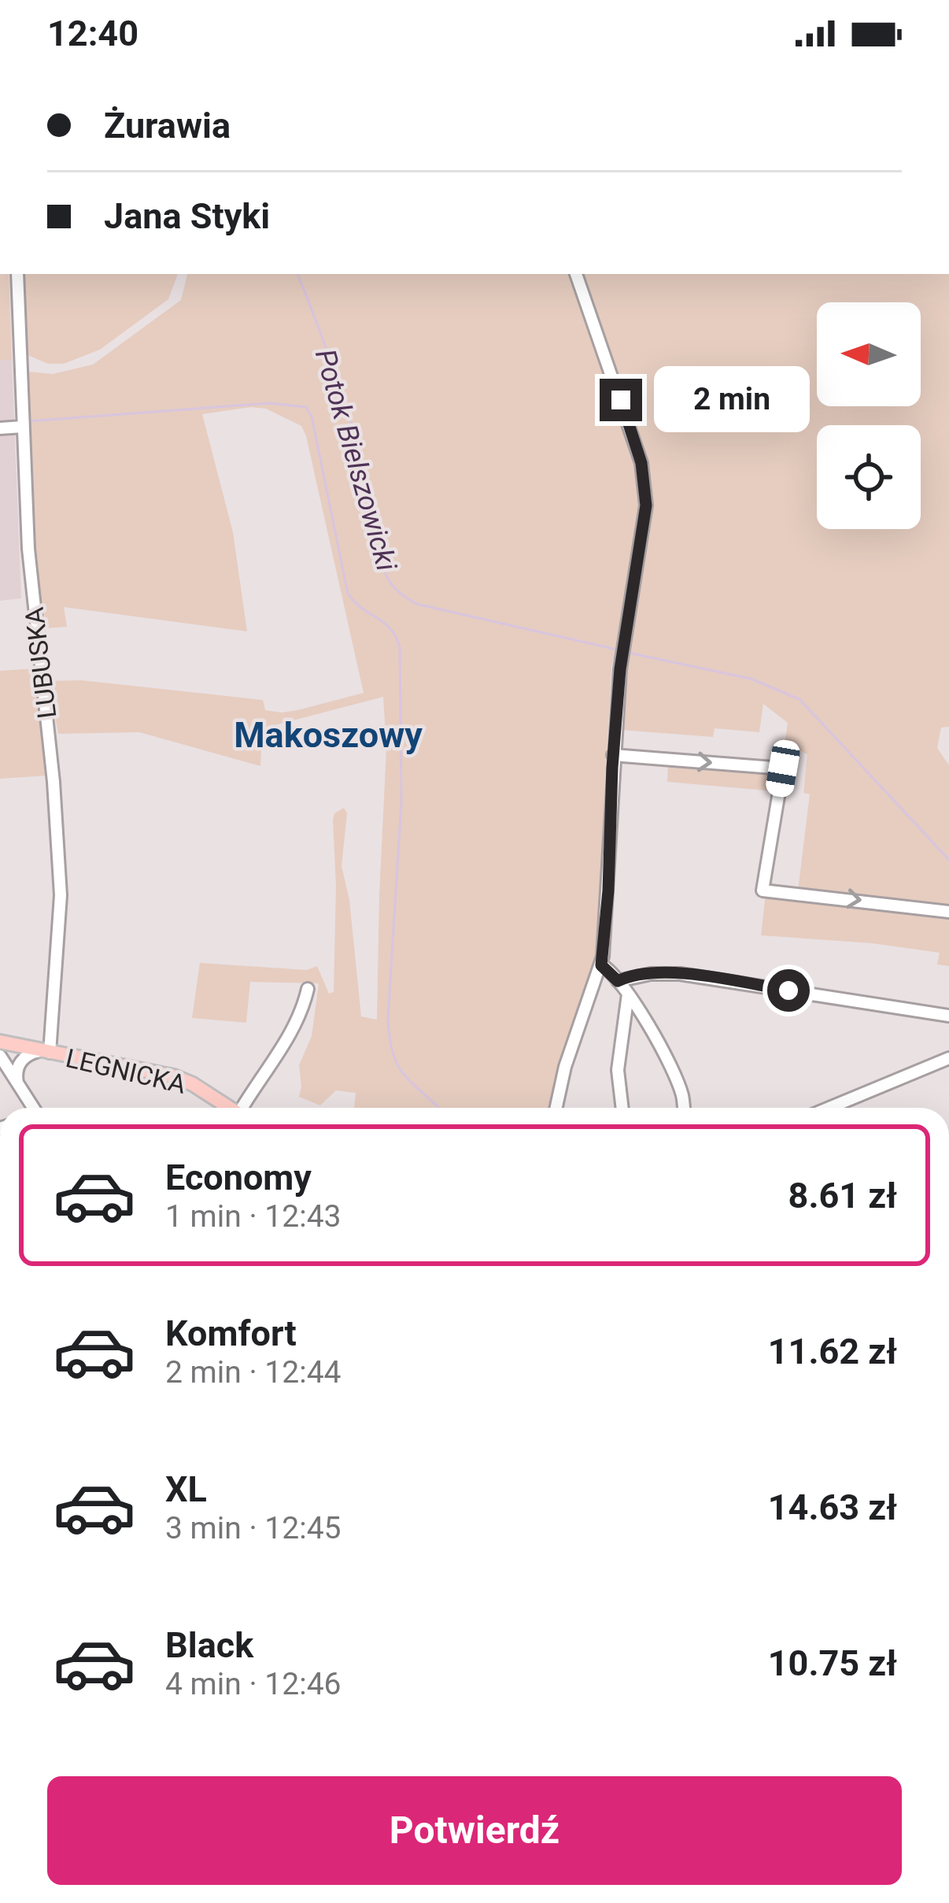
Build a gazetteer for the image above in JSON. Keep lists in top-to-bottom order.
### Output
{
  "streets": {
    "main road": ["LEGNICKA"],
    "street": ["LUBUSKA"]
  },
  "crossings": [
    ["LUBUSKA", "LEGNICKA"]
  ],
  "districts": ["Makoszowy"],
  "water": ["Potok Bielszowicki"],
  "north": "left",
  "page": {
    "status": "12:40",
    "banner": ["Żurawia", "Jana Styki"],
    "bubble": "2 min",
    "list": [
      {
        "name": "Economy",
        "note": "1 min · 12:43",
        "value": "8.61 zł"
      },
      {
        "name": "Komfort",
        "note": "2 min · 12:44",
        "value": "11.62 zł"
      },
      {
        "name": "XL",
        "note": "3 min · 12:45",
        "value": "14.63 zł"
      },
      {
        "name": "Black",
        "note": "4 min · 12:46",
        "value": "10.75 zł"
      }
    ],
    "buttons": "Potwierdź"
  }
}
